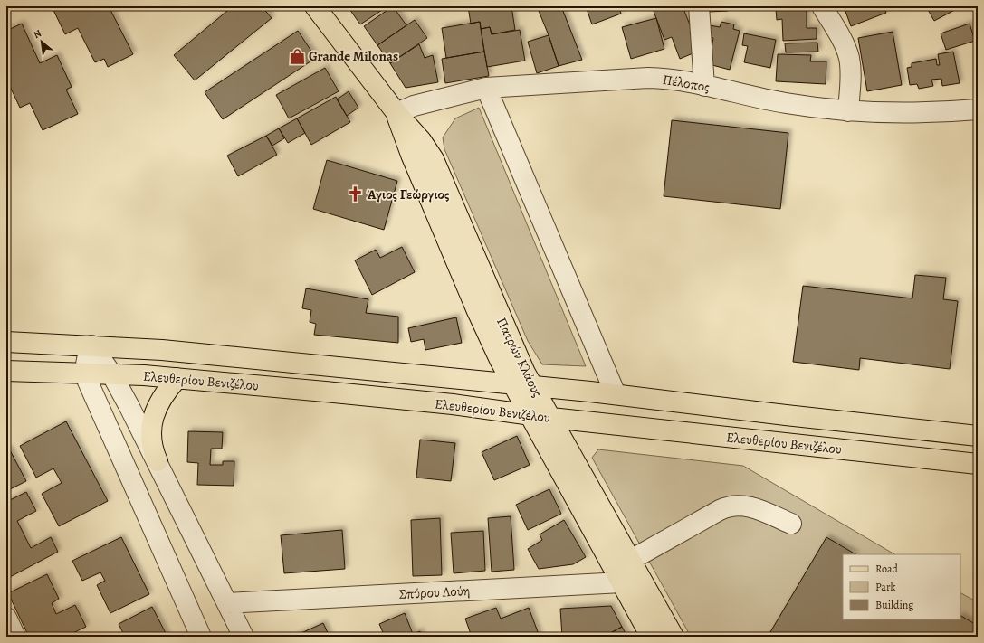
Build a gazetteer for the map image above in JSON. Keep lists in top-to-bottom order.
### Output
{
  "streets": {
    "main road": ["Πατρών Κλάους", "Ελευθερίου Βενιζέλου"],
    "street": ["Πέλοπος", "Σπύρου Λούη"]
  },
  "crossings": [
    ["Πέλοπος", "Πατρών Κλάους"],
    ["Πατρών Κλάους", "Ελευθερίου Βενιζέλου"],
    ["Πατρών Κλάους", "Σπύρου Λούη"]
  ],
  "places": {
    "shop": ["Grande Milonas"],
    "church": ["Άγιος Γεώργιος"]
  },
  "legend": ["Road", "Park", "Building"],
  "north": "top left"
}
